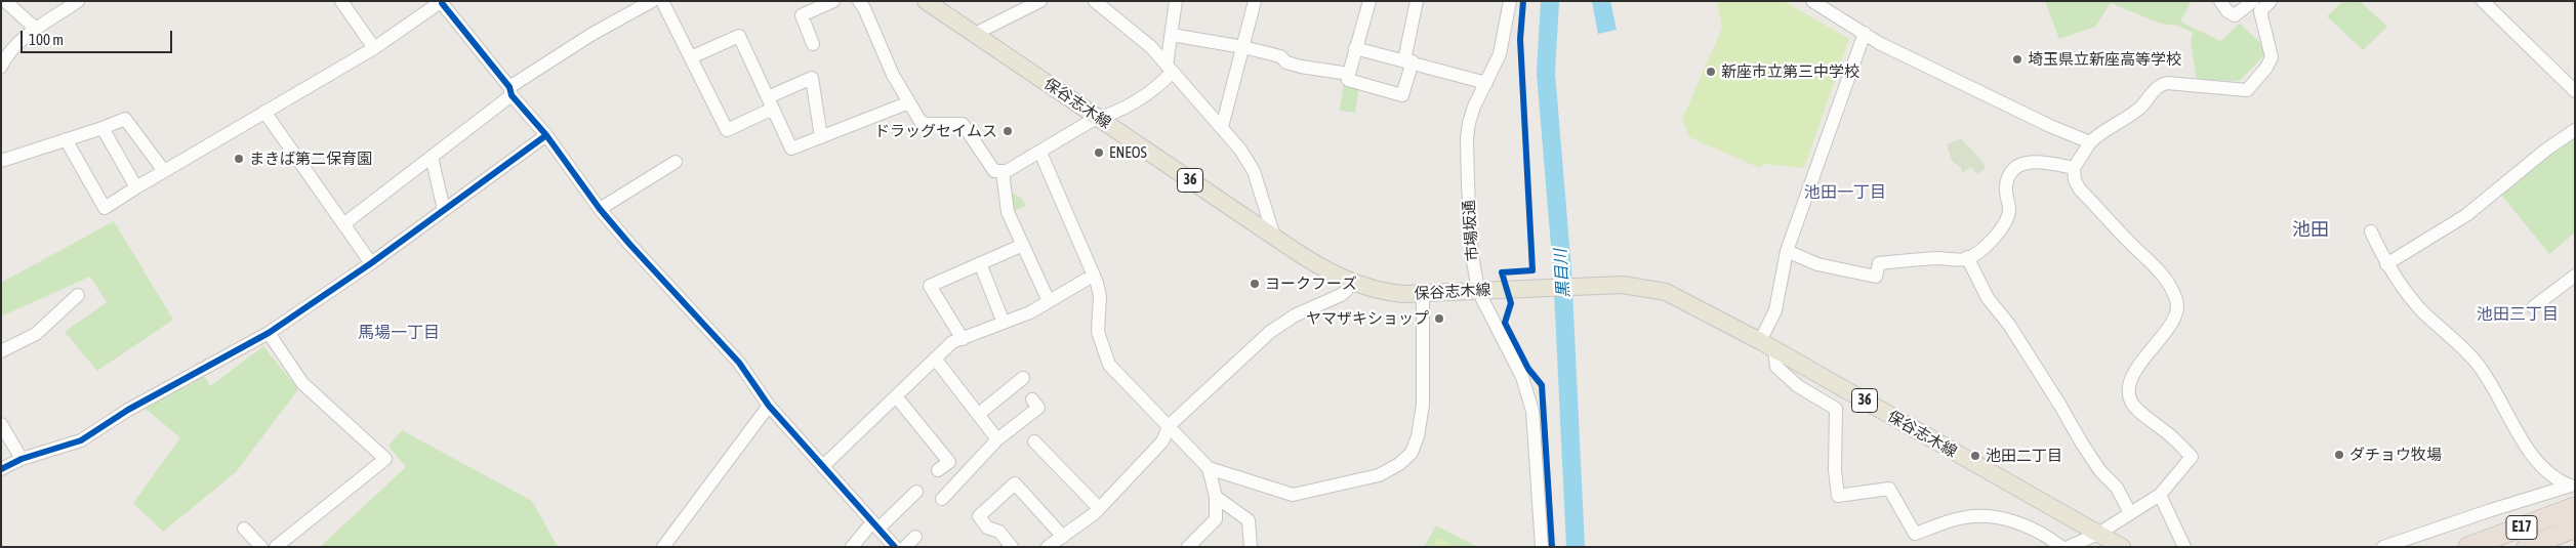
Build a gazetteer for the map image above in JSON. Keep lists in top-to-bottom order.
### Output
{
  "streets": {
    "highway": ["E17"],
    "main road": ["保谷志木線", "36"],
    "street": ["市場坂通"]
  },
  "crossings": [
    ["保谷志木線", "市場坂通"]
  ],
  "districts": [
    "池田一丁目",
    "池田",
    "池田三丁目",
    "馬場一丁目"
  ],
  "water": ["黒目川"],
  "places": [
    "埼玉県立新座高等学校",
    "新座市立第三中学校",
    "ドラッグセイムス",
    "ENEOS",
    "まきば第二保育園",
    "ヨークフーズ",
    "ヤマザキショップ",
    "ダチョウ牧場",
    "池田二丁目"
  ],
  "scale_bar": "100 m"
}
